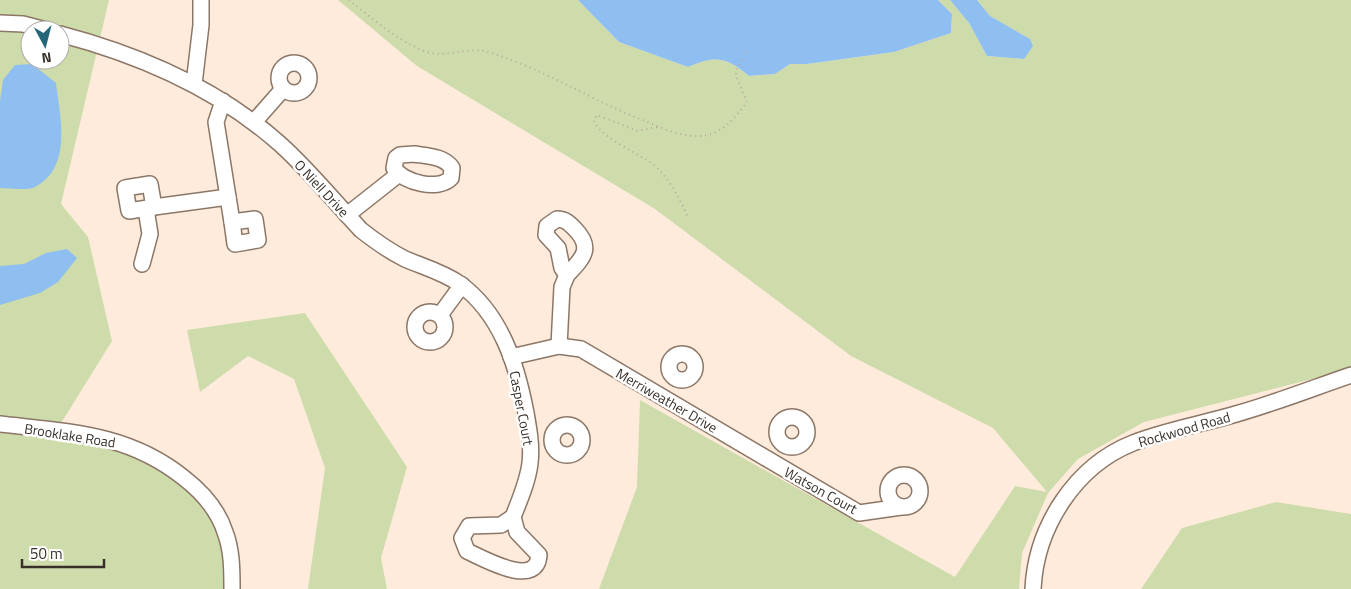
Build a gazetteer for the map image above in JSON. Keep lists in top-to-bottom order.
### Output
{
  "streets": {
    "street": [
      "O Niell Drive",
      "Merriweather Drive",
      "Casper Court",
      "Rockwood Road",
      "Brooklake Road",
      "Watson Court"
    ]
  },
  "crossings": [
    ["O Niell Drive", "Casper Court"],
    ["Merriweather Drive", "Watson Court"]
  ],
  "scale_bar": "50 m",
  "north": "bottom"
}
